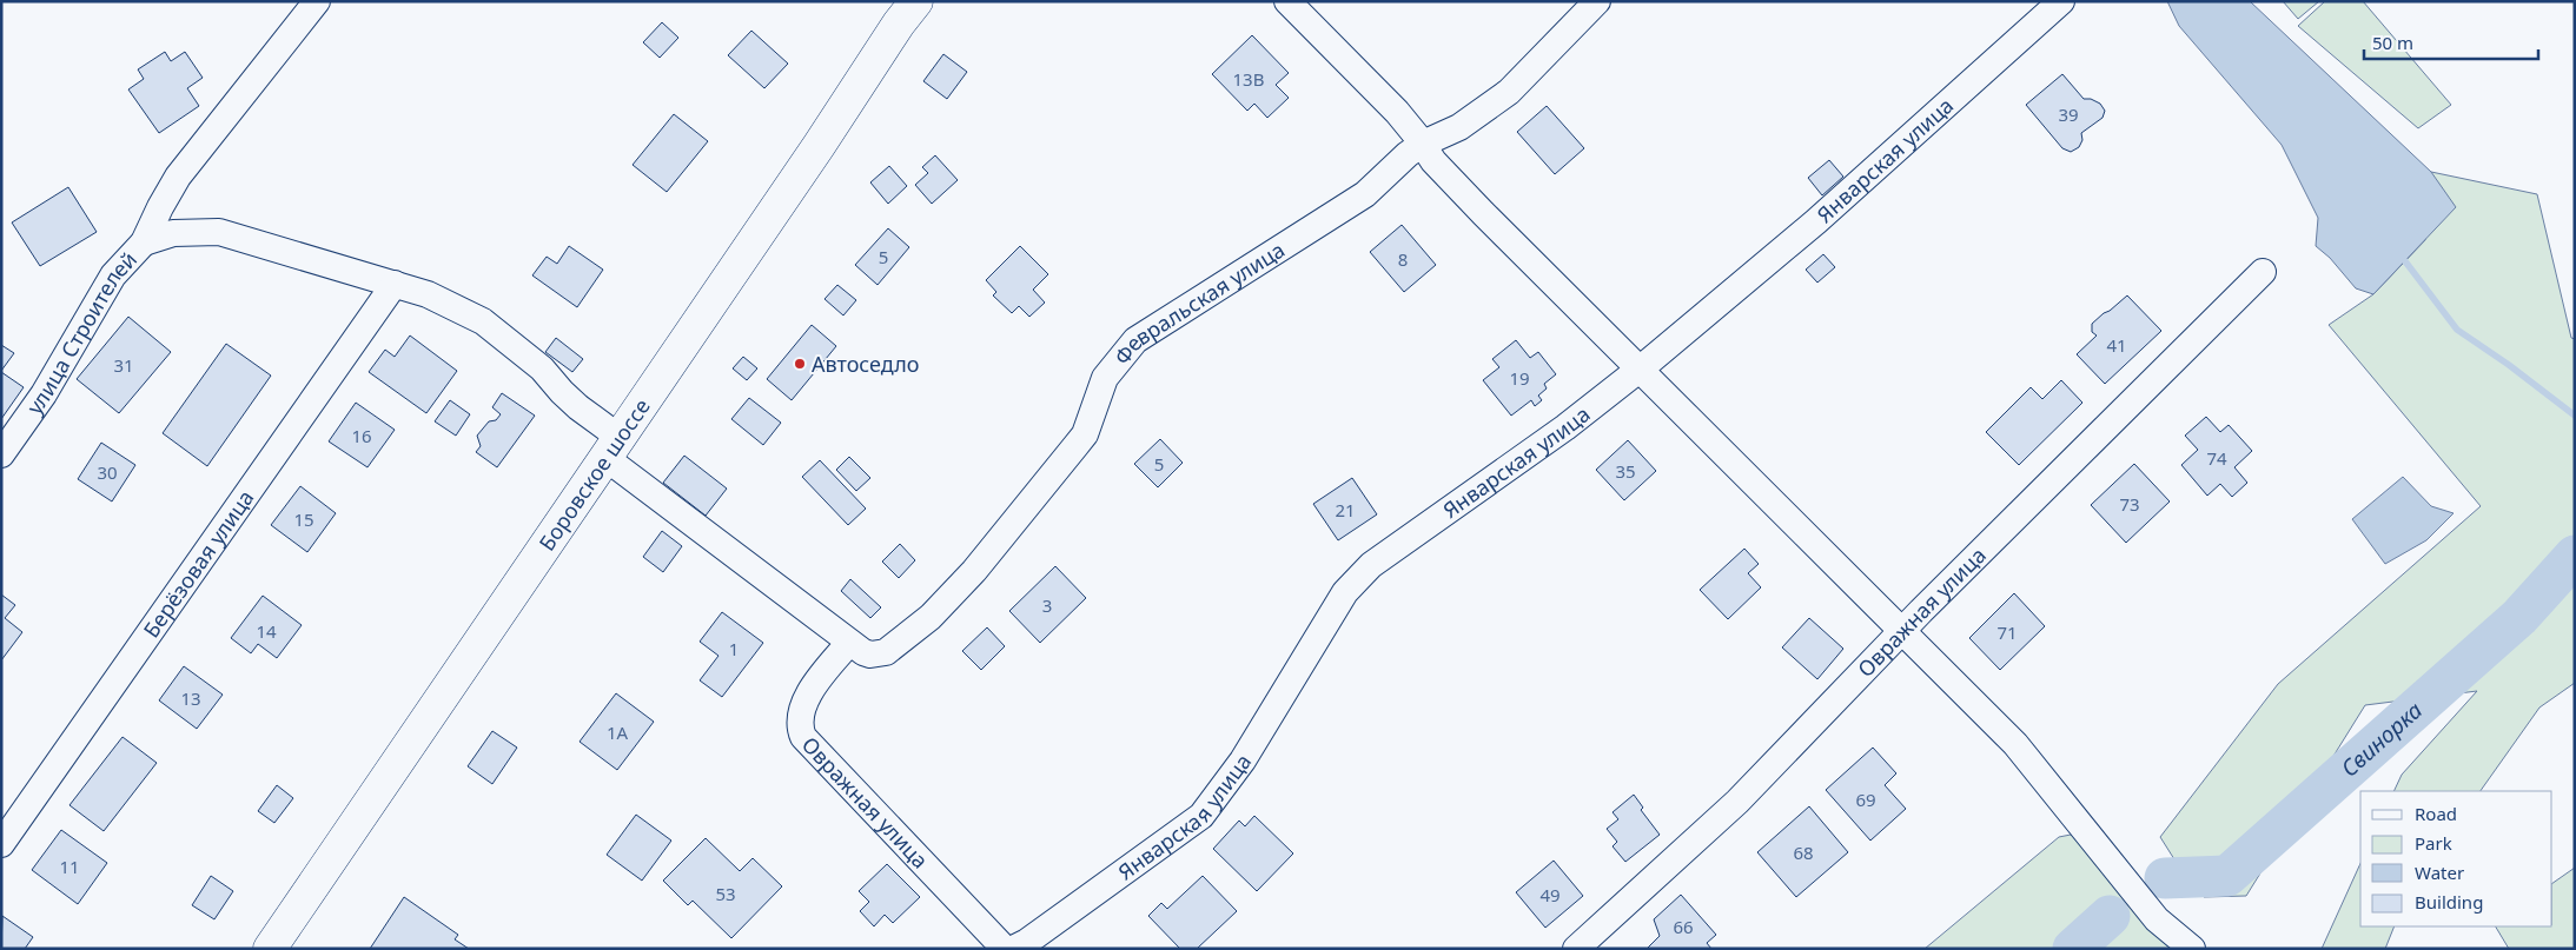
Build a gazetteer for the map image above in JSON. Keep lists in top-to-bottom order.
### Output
{
  "streets": {
    "main road": ["Боровское шоссе"],
    "street": [
      "Январская улица",
      "Февральская улица",
      "улица Строителей",
      "Берёзовая улица",
      "Овражная улица"
    ]
  },
  "crossings": [
    ["Февральская улица", "Овражная улица"]
  ],
  "water": ["Свинорка"],
  "places": ["Автоседло"],
  "house_numbers": [
    "13В",
    "39",
    "5",
    "8",
    "41",
    "31",
    "19",
    "16",
    "74",
    "5",
    "35",
    "30",
    "73",
    "21",
    "15",
    "3",
    "14",
    "71",
    "1",
    "13",
    "1А",
    "69",
    "68",
    "11",
    "53",
    "49",
    "66"
  ],
  "legend": [
    "Road",
    "Park",
    "Water",
    "Building"
  ],
  "scale_bar": "50 m"
}
